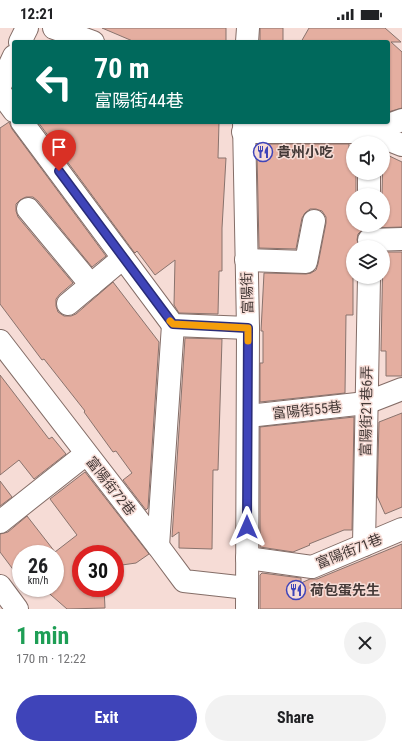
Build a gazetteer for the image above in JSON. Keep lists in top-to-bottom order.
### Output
{
  "streets": {
    "street": [
      "富陽街",
      "富陽街55巷",
      "富陽街21巷6弄",
      "富陽街72巷",
      "富陽街71巷"
    ]
  },
  "crossings": [
    ["富陽街", "富陽街55巷"],
    ["富陽街", "富陽街72巷"],
    ["富陽街", "富陽街71巷"],
    ["富陽街55巷", "富陽街21巷6弄"],
    ["富陽街21巷6弄", "富陽街71巷"]
  ],
  "places": {
    "restaurant": ["貴州小吃", "荷包蛋先生"]
  },
  "page": {
    "status": "12:21",
    "turn": ["70 m", "富陽街44巷"],
    "speed": "26 km/h",
    "limit": "30",
    "heading": ["1 min", "170 m · 12:22"],
    "buttons": ["Exit", "Share"]
  }
}
